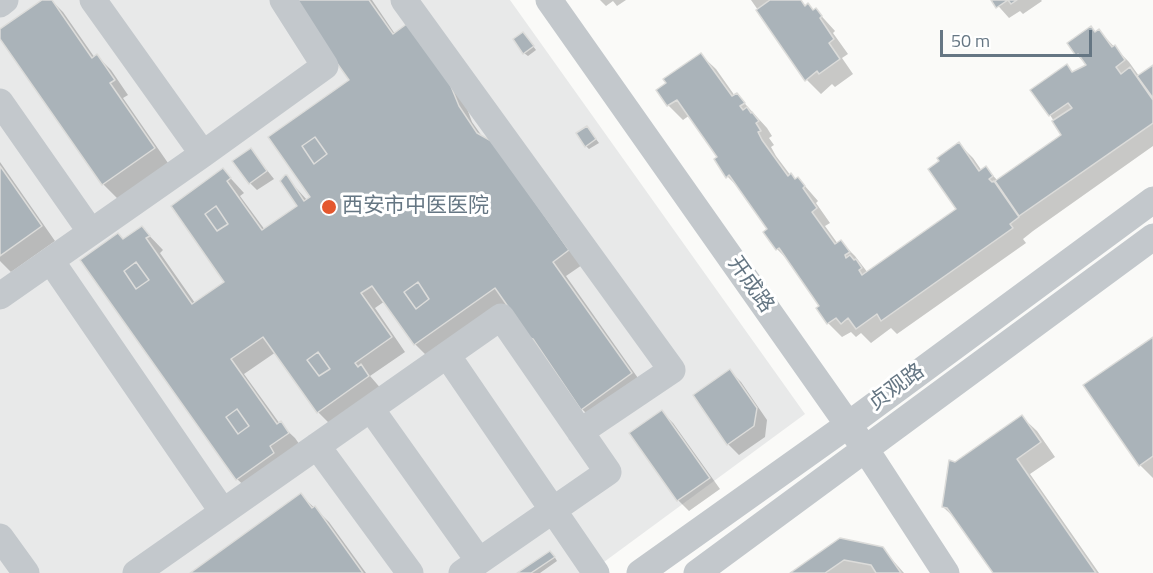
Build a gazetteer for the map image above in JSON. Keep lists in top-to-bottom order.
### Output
{
  "streets": {
    "street": ["开成路", "贞观路"]
  },
  "crossings": [
    ["开成路", "贞观路"]
  ],
  "places": ["西安市中医医院"],
  "scale_bar": "50 m"
}
